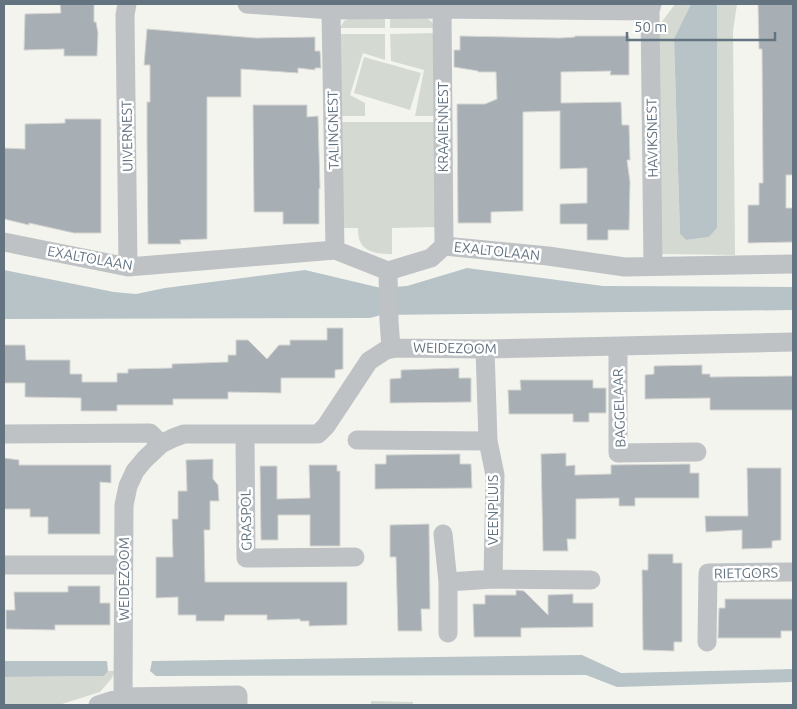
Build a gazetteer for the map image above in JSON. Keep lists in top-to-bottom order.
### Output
{
  "streets": {
    "street": [
      "KRAAIENNEST",
      "TALINGNEST",
      "UIVERNEST",
      "HAVIKSNEST",
      "EXALTOLAAN",
      "WEIDEZOOM",
      "BAGGELAAR",
      "VEENPLUIS",
      "GRASPOL",
      "RIETGORS"
    ]
  },
  "crossings": [
    ["KRAAIENNEST", "EXALTOLAAN"],
    ["TALINGNEST", "EXALTOLAAN"],
    ["UIVERNEST", "EXALTOLAAN"],
    ["HAVIKSNEST", "EXALTOLAAN"],
    ["WEIDEZOOM", "BAGGELAAR"],
    ["WEIDEZOOM", "VEENPLUIS"],
    ["WEIDEZOOM", "GRASPOL"]
  ],
  "scale_bar": "50 m"
}
